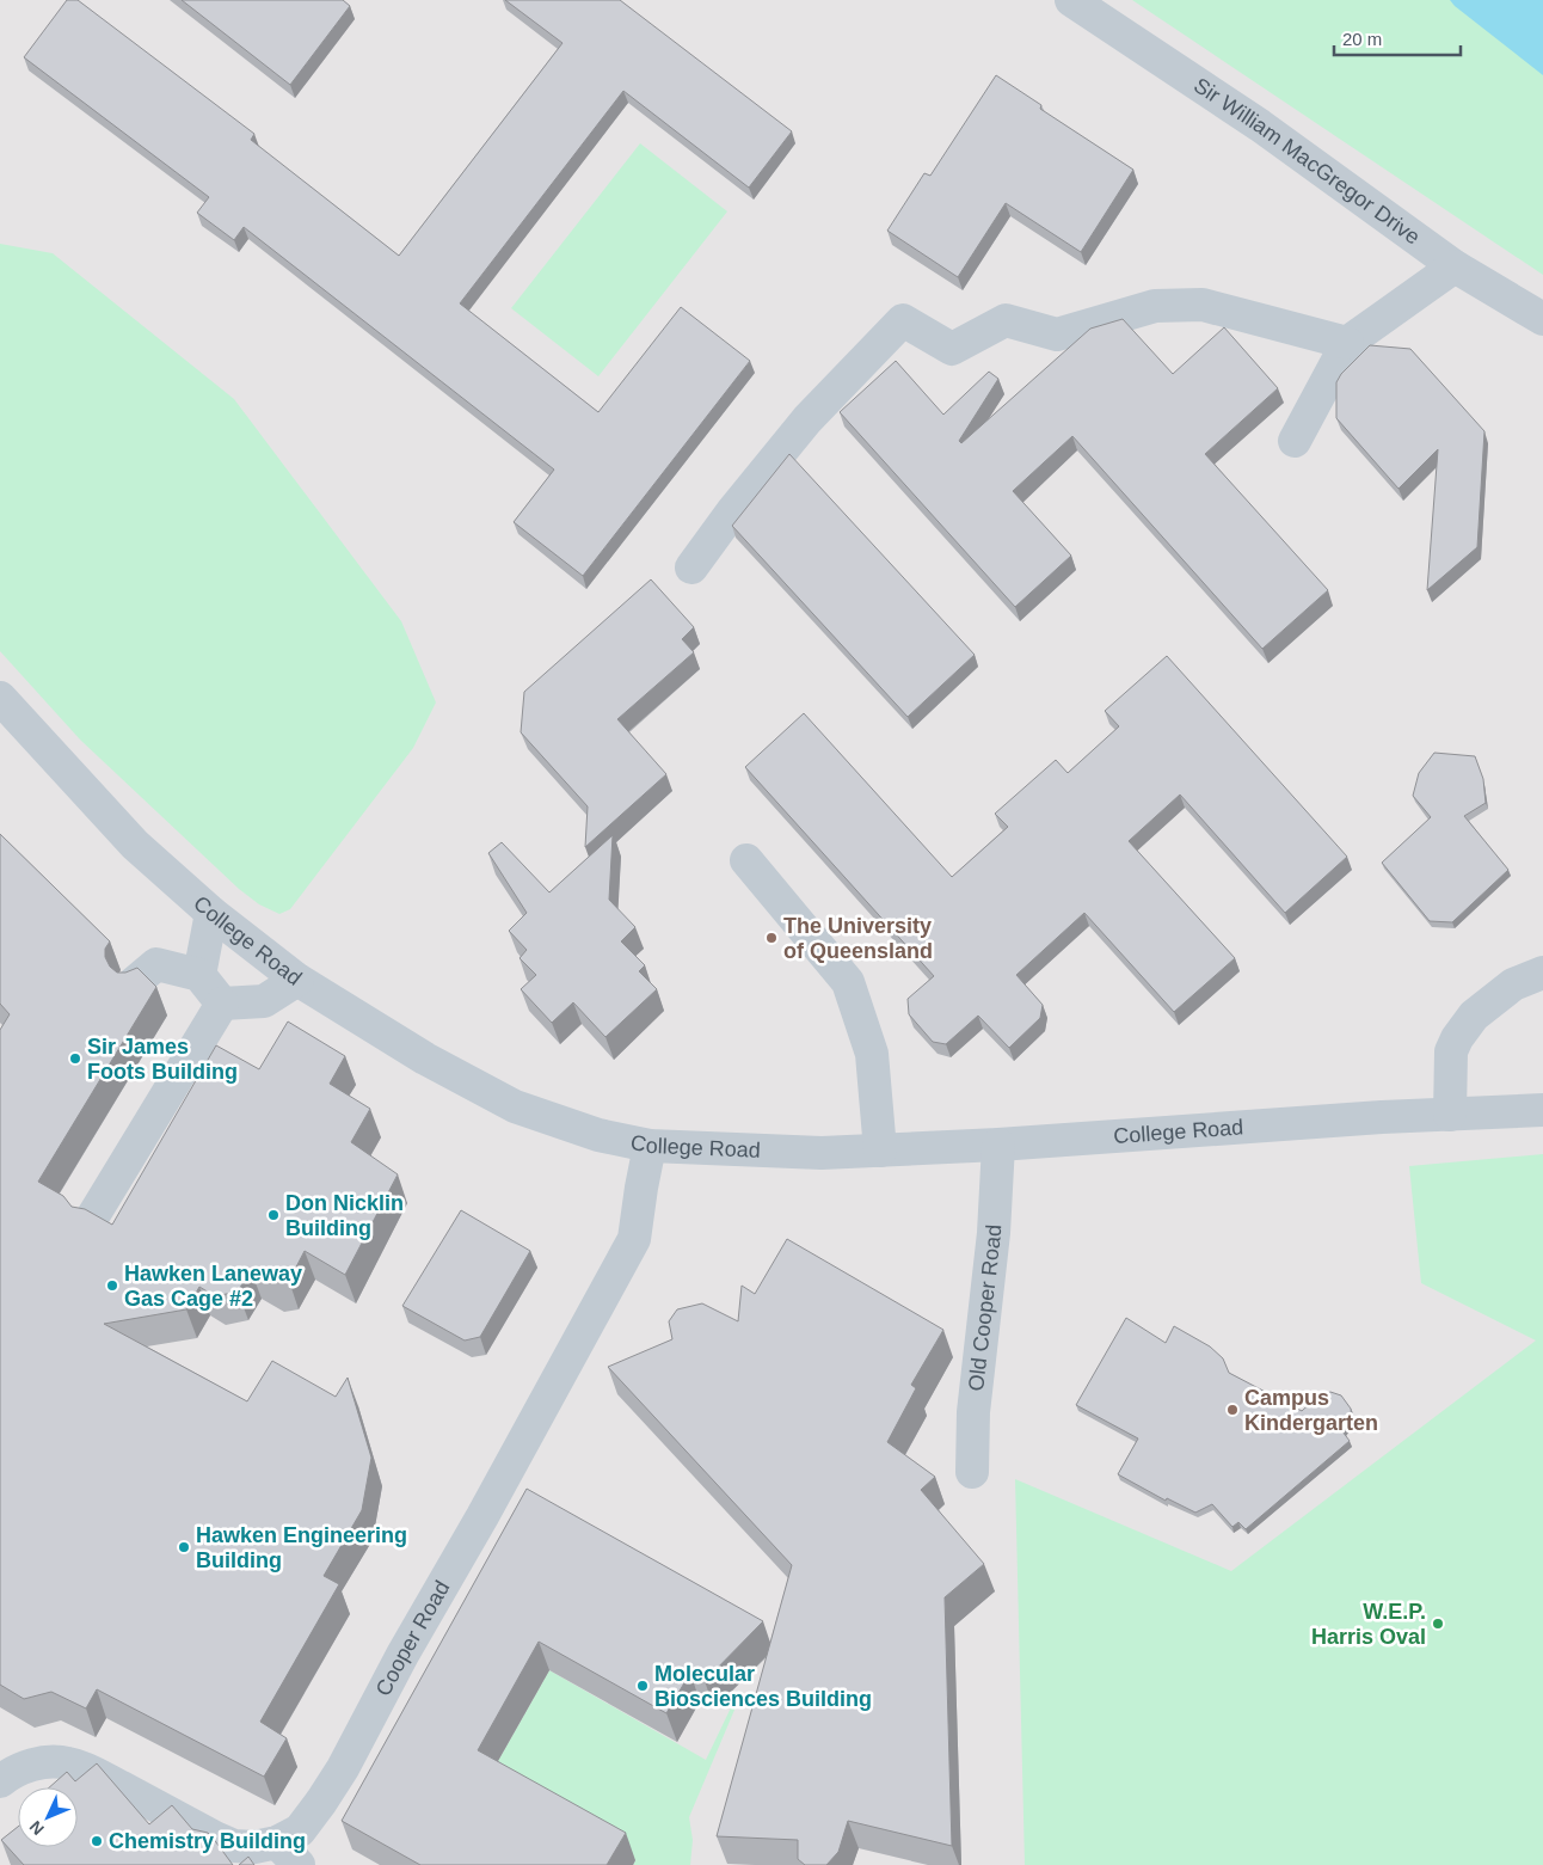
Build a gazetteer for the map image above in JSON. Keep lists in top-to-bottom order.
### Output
{
  "streets": {
    "street": [
      "Sir William MacGregor Drive",
      "College Road",
      "Old Cooper Road",
      "Cooper Road"
    ]
  },
  "crossings": [
    ["College Road", "Old Cooper Road"],
    ["College Road", "Cooper Road"]
  ],
  "places": [
    "The University of Queensland",
    "Sir James Foots Building",
    "Don Nicklin Building",
    "Hawken Laneway Gas Cage #2",
    "Campus Kindergarten",
    "Hawken Engineering Building",
    "W.E.P. Harris Oval",
    "Molecular Biosciences Building",
    "Chemistry Building"
  ],
  "scale_bar": "20 m",
  "north": "bottom left"
}
